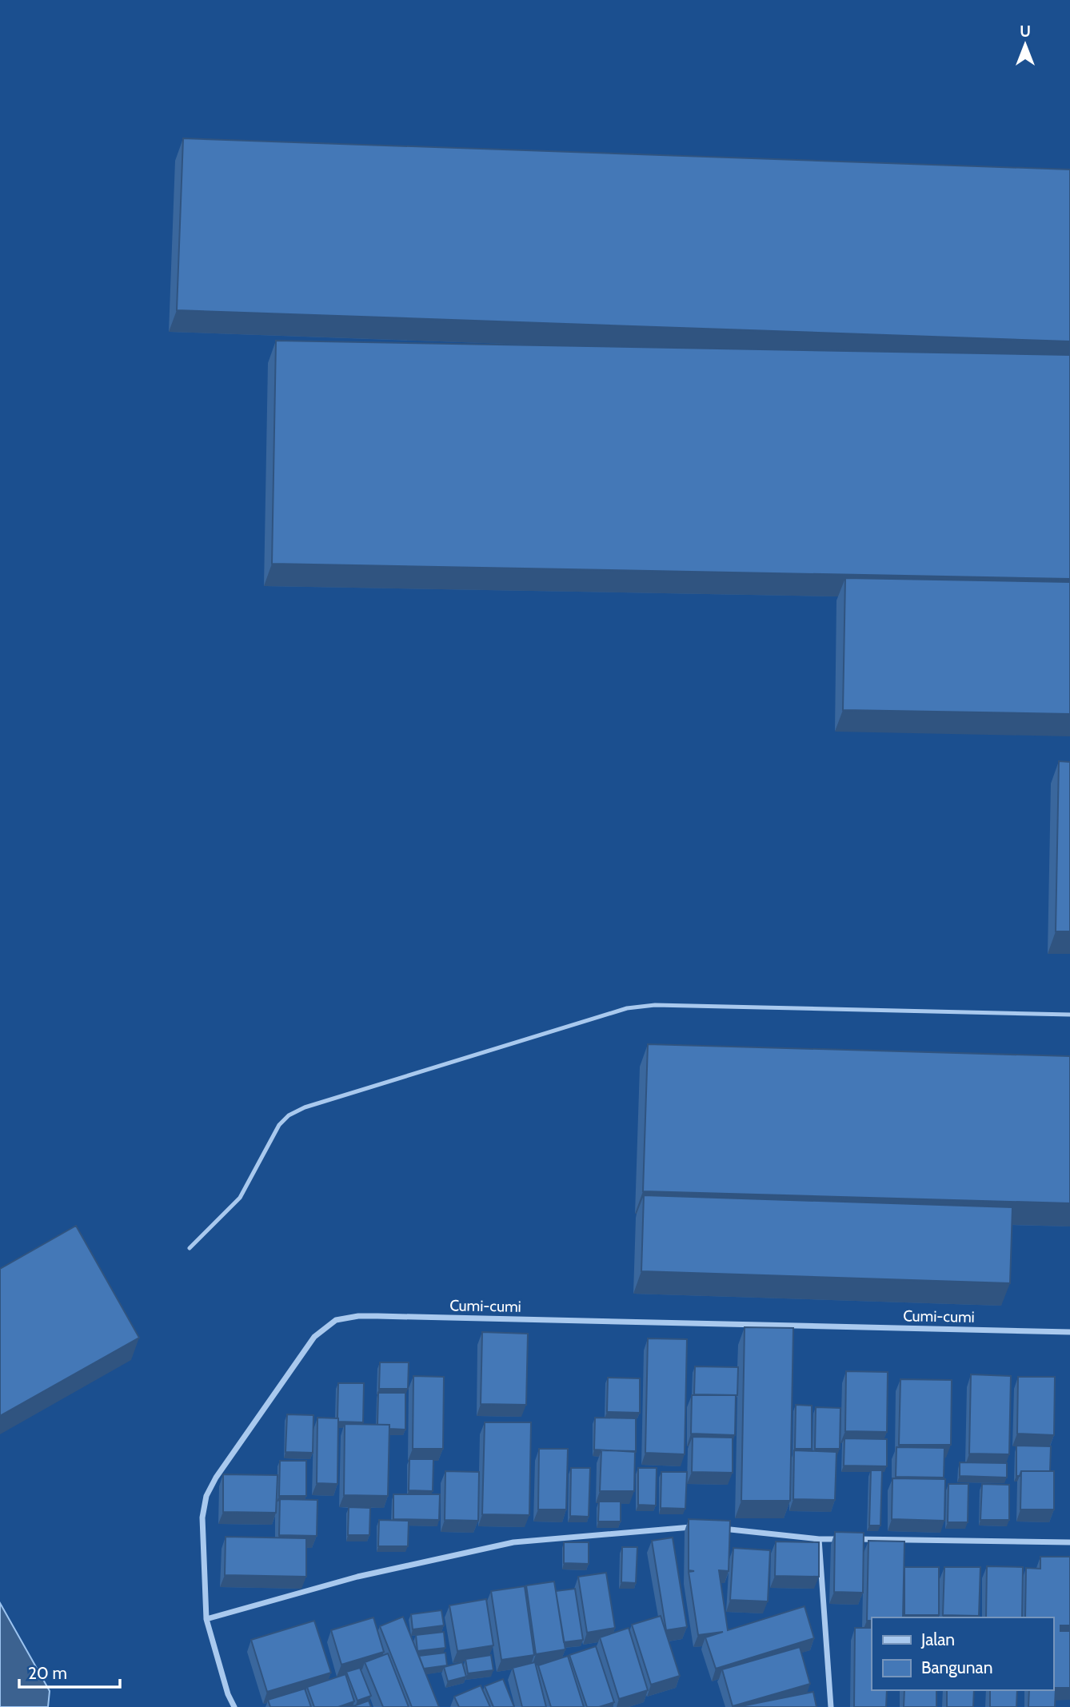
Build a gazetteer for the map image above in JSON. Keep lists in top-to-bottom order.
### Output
{
  "streets": {
    "street": ["Cumi-cumi"]
  },
  "legend": ["Jalan", "Bangunan"],
  "scale_bar": "20 m",
  "north": "top"
}
